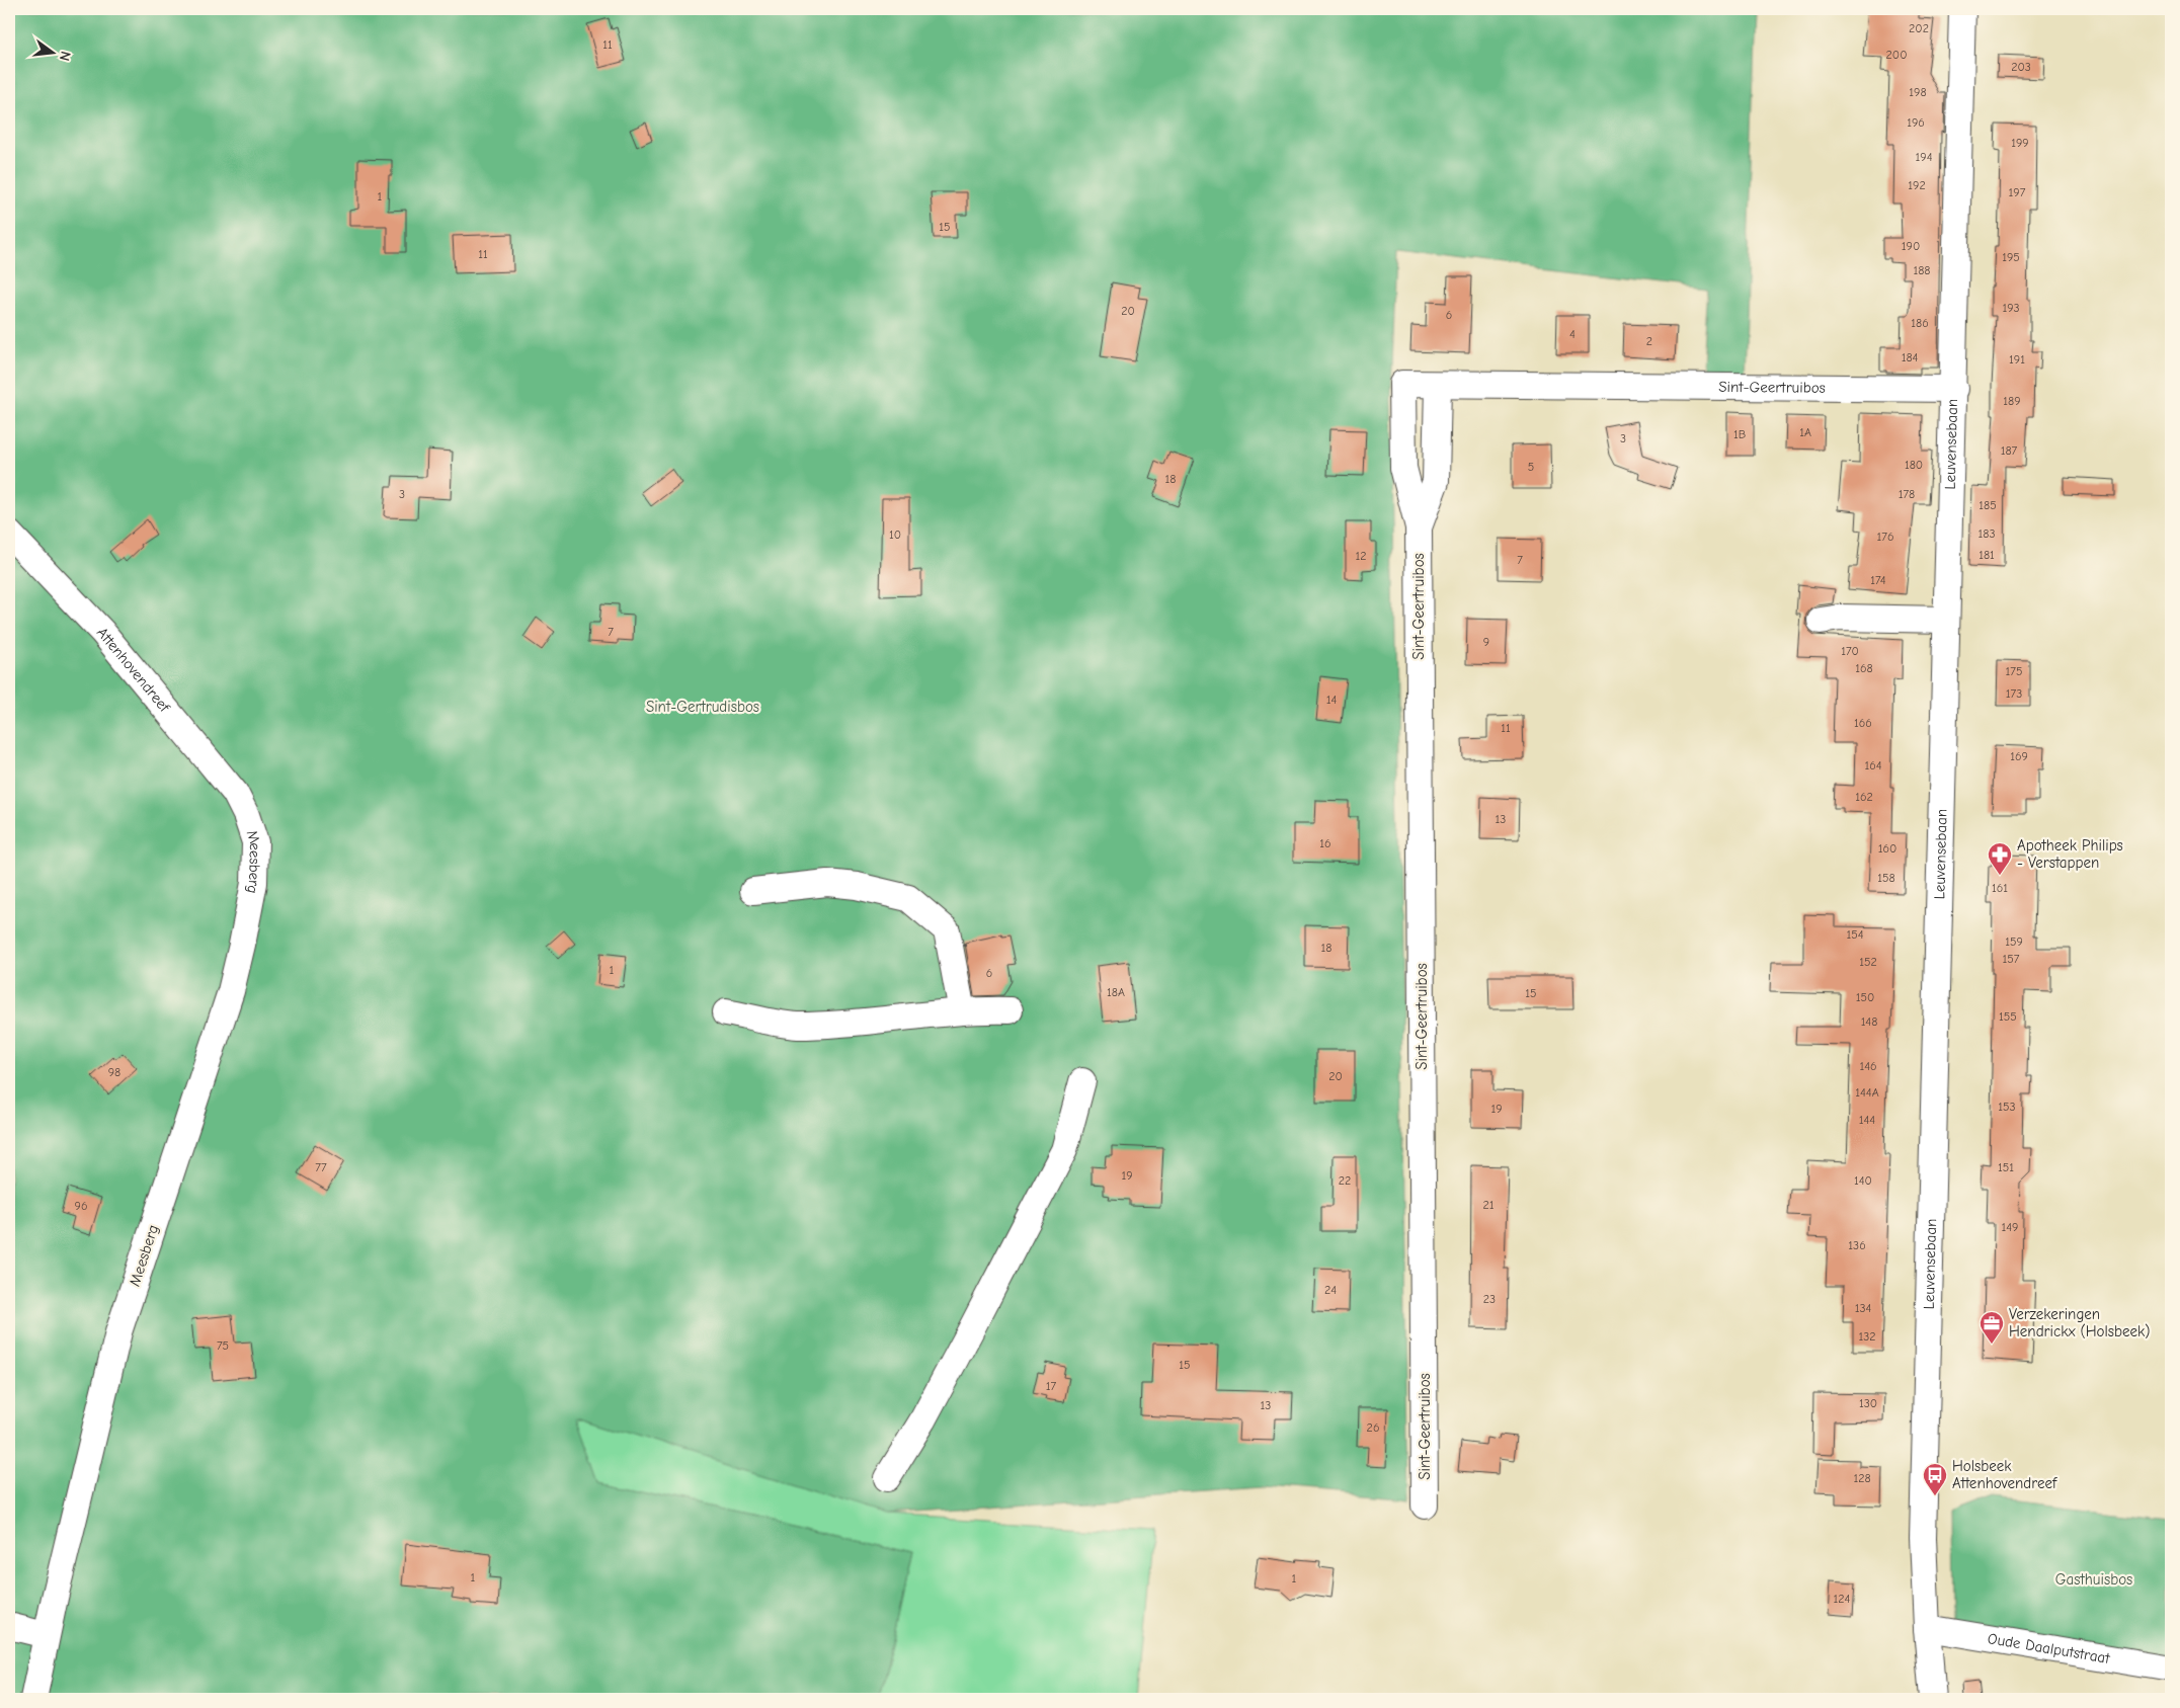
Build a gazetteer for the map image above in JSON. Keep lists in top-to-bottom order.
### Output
{
  "streets": {
    "street": [
      "Sint-Geertruibos",
      "Leuvensebaan",
      "Attenhovendreef",
      "Meesberg",
      "Oude Daalputstraat"
    ]
  },
  "crossings": [
    ["Sint-Geertruibos", "Leuvensebaan"],
    ["Leuvensebaan", "Oude Daalputstraat"],
    ["Attenhovendreef", "Meesberg"]
  ],
  "parks": ["Sint-Gertrudisbos", "Gasthuisbos"],
  "places": {
    "pharmacy": ["Apotheek Philips - Verstappen"],
    "office": ["Verzekeringen Hendrickx (Holsbeek)"],
    "bus stop": ["Holsbeek Attenhovendreef"]
  },
  "house_numbers": [
    "202",
    "11",
    "200",
    "203",
    "198",
    "196",
    "199",
    "194",
    "192",
    "197",
    "1",
    "15",
    "190",
    "11",
    "195",
    "188",
    "193",
    "20",
    "6",
    "186",
    "4",
    "2",
    "184",
    "191",
    "189",
    "1A",
    "1B",
    "3",
    "187",
    "180",
    "5",
    "18",
    "3",
    "178",
    "185",
    "183",
    "10",
    "176",
    "181",
    "12",
    "7",
    "174",
    "7",
    "9",
    "170",
    "168",
    "175",
    "173",
    "14",
    "166",
    "11",
    "169",
    "164",
    "162",
    "13",
    "16",
    "160",
    "158",
    "161",
    "154",
    "159",
    "18",
    "157",
    "152",
    "1",
    "6",
    "18A",
    "15",
    "150",
    "155",
    "148",
    "146",
    "98",
    "20",
    "144A",
    "153",
    "19",
    "144",
    "77",
    "151",
    "19",
    "22",
    "140",
    "21",
    "96",
    "149",
    "136",
    "24",
    "23",
    "134",
    "132",
    "75",
    "15",
    "17",
    "130",
    "13",
    "26",
    "128",
    "1",
    "1",
    "124"
  ],
  "north": "right"
}
